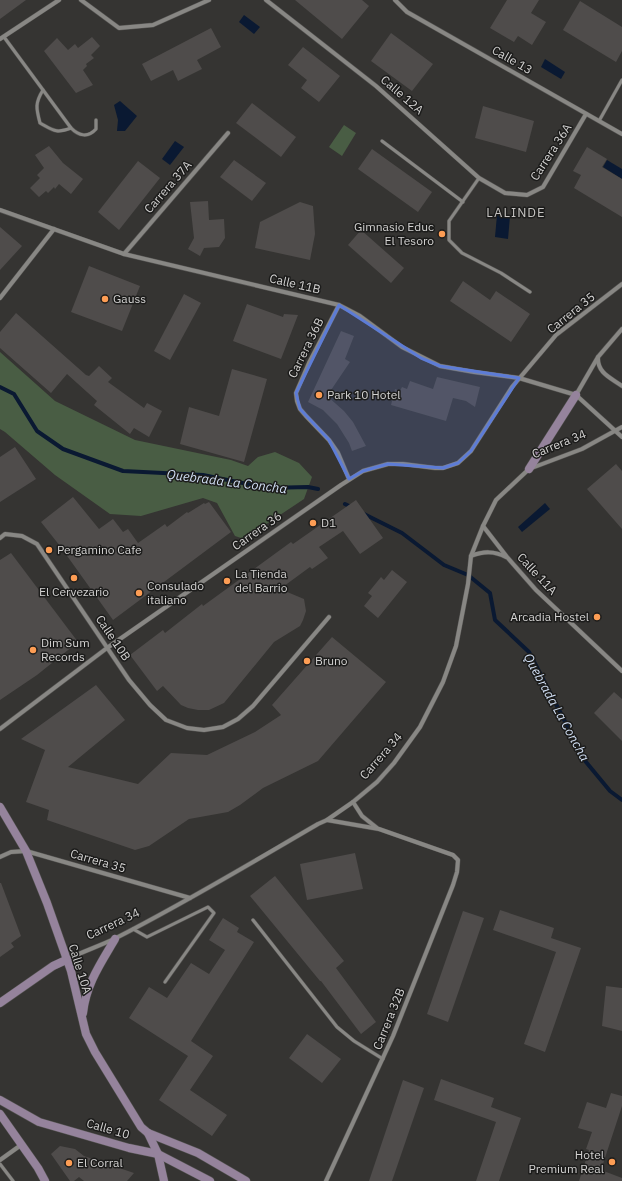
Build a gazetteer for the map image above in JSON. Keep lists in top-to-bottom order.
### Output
{
  "streets": {
    "main road": ["Carrera 34", "Calle 10A", "Calle 10"],
    "street": [
      "Calle 13",
      "Calle 12A",
      "Carrera 36A",
      "Carrera 37A",
      "Calle 11B",
      "Carrera 35",
      "Carrera 36B",
      "Carrera 36",
      "Calle 11A",
      "Calle 10B",
      "Carrera 32B"
    ]
  },
  "crossings": [
    ["Calle 13", "Carrera 36A"],
    ["Calle 12A", "Carrera 36A"],
    ["Carrera 37A", "Calle 11B"],
    ["Calle 11B", "Carrera 35"],
    ["Calle 11B", "Carrera 36B"],
    ["Calle 11B", "Carrera 34"],
    ["Calle 11B", "Carrera 36"],
    ["Carrera 35", "Carrera 34"],
    ["Carrera 35", "Carrera 36"],
    ["Carrera 35", "Calle 10A"],
    ["Carrera 36B", "Carrera 36"],
    ["Carrera 34", "Calle 11A"],
    ["Carrera 34", "Calle 10A"],
    ["Carrera 36", "Calle 10B"],
    ["Calle 10A", "Calle 10"]
  ],
  "districts": ["LALINDE"],
  "water": ["Quebrada La Concha"],
  "places": [
    "Gimnasio Educ El Tesoro",
    "Gauss",
    "Park 10 Hotel",
    "D1",
    "Pergamino Cafe",
    "El Cervezario",
    "La Tienda del Barrio",
    "Consulado italiano",
    "Arcadia Hostel",
    "Dim Sum Records",
    "Bruno",
    "Hotel Premium Real",
    "El Corral"
  ]
}
